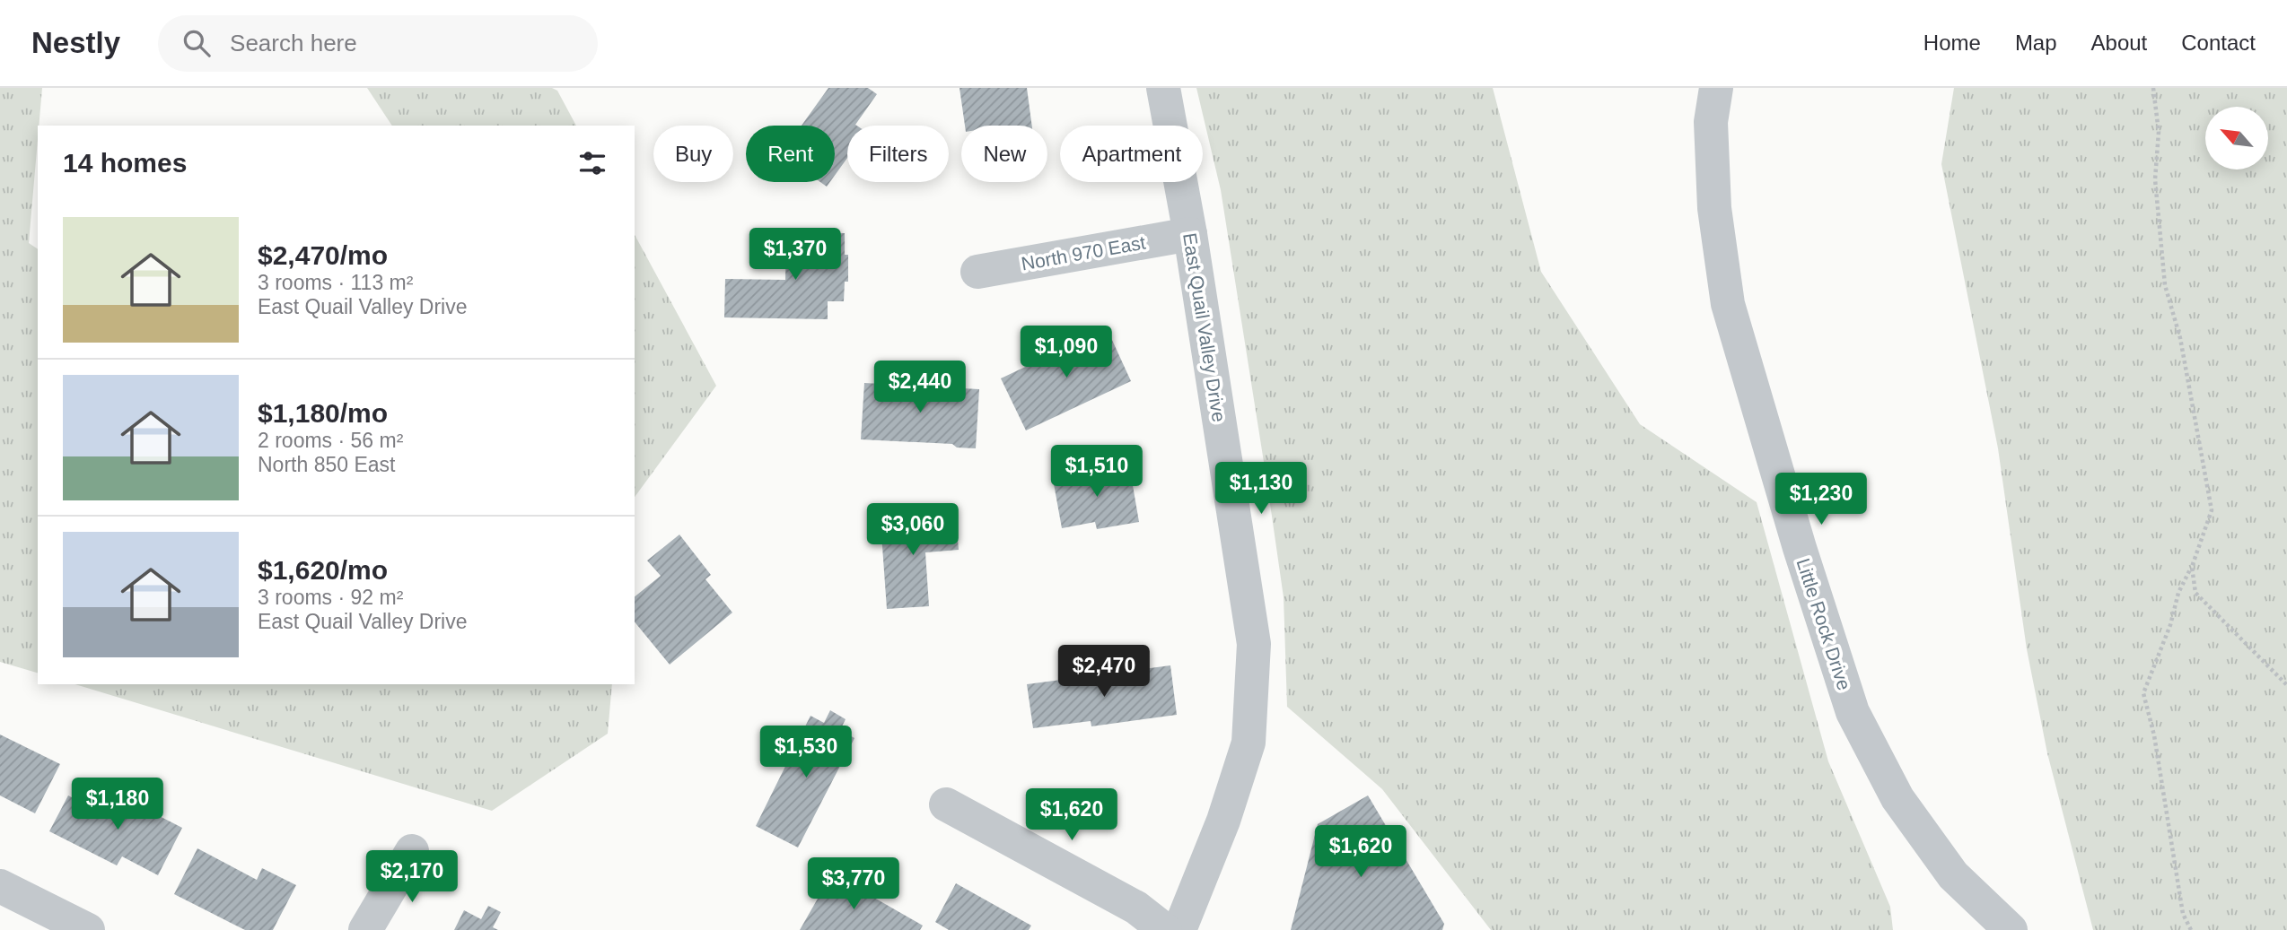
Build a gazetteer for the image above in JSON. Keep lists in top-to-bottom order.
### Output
{
  "streets": {
    "street": ["North 970 East", "East Quail Valley Drive", "Little Rock Drive"]
  },
  "crossings": [
    ["North 970 East", "East Quail Valley Drive"]
  ],
  "north": "top left",
  "page": {
    "header": "Nestly",
    "search": "Search here",
    "nav": [
      "Home",
      "Map",
      "About",
      "Contact"
    ],
    "chip": [
      "Buy",
      "Rent",
      "Filters",
      "New",
      "Apartment"
    ],
    "heading": "14 homes",
    "list": [
      {
        "name": "$2,470/mo",
        "note": "3 rooms · 113 m² · East Quail Valley Drive"
      },
      {
        "name": "$1,180/mo",
        "note": "2 rooms · 56 m² · North 850 East"
      },
      {
        "name": "$1,620/mo",
        "note": "3 rooms · 92 m² · East Quail Valley Drive"
      }
    ],
    "price": [
      "$1,370",
      "$1,090",
      "$2,440",
      "$1,510",
      "$1,130",
      "$1,230",
      "$3,060",
      "$2,470",
      "$1,530",
      "$1,180",
      "$1,620",
      "$1,620",
      "$2,170",
      "$3,770"
    ]
  }
}
